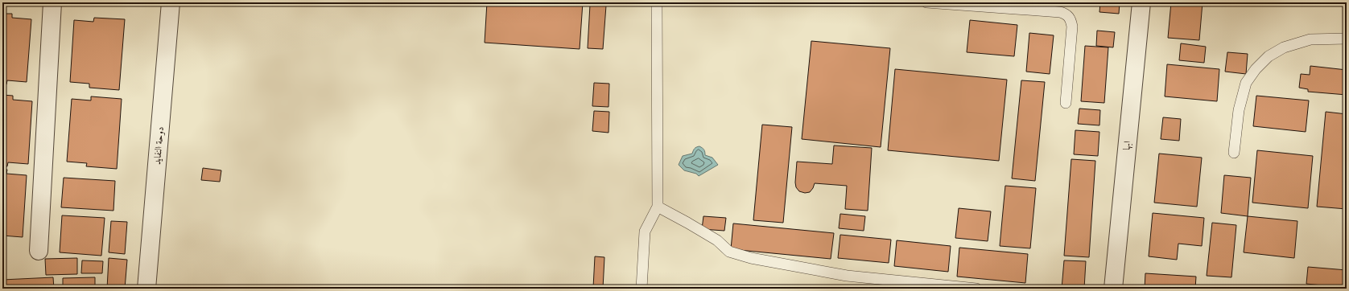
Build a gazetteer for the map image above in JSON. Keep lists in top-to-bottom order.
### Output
{
  "streets": {
    "street": ["دوحة النفايد", "ابها"]
  }
}
